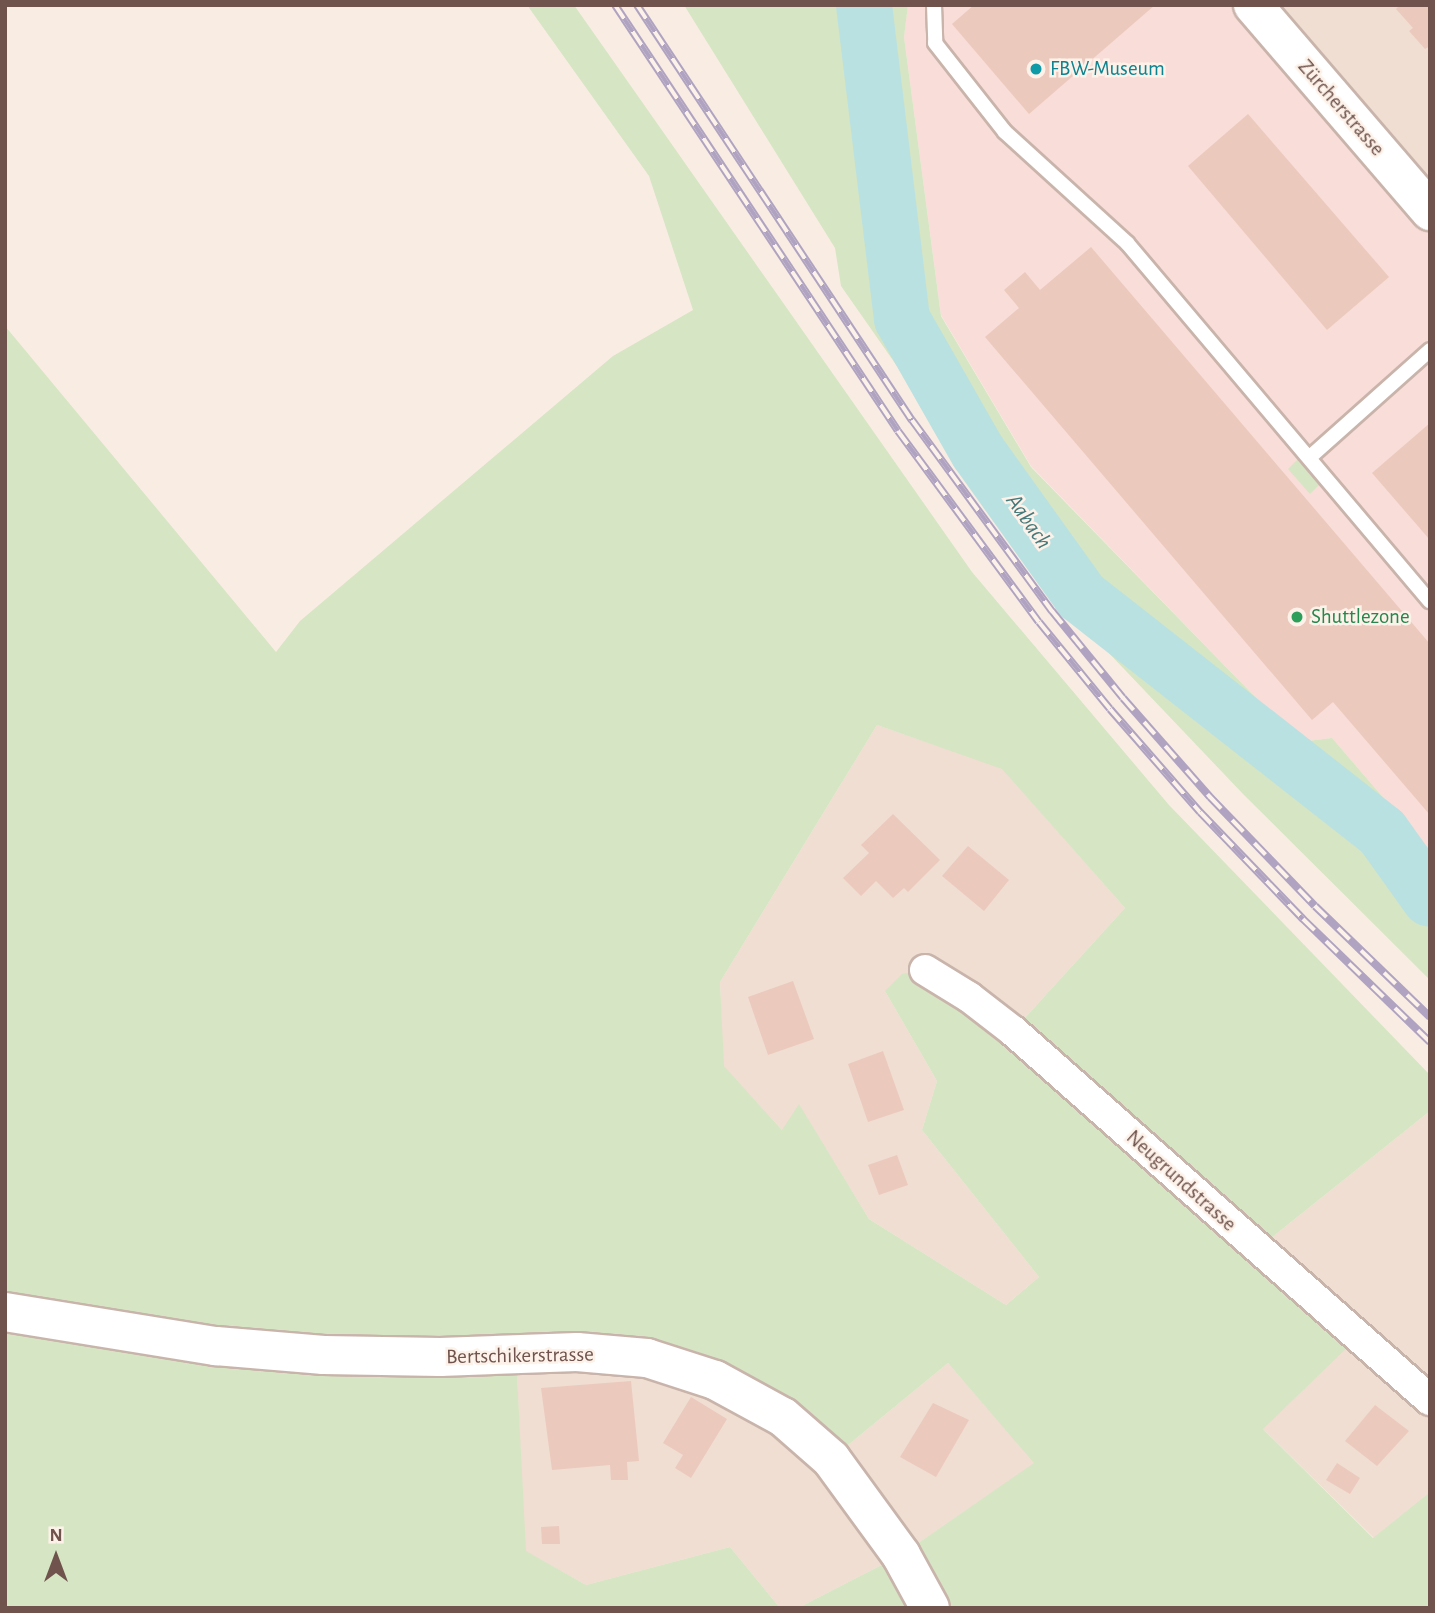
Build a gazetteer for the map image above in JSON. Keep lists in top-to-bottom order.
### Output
{
  "streets": {
    "street": ["Zürcherstrasse", "Neugrundstrasse", "Bertschikerstrasse"]
  },
  "water": ["Aabach"],
  "places": ["FBW-Museum", "Shuttlezone"],
  "north": "top"
}
